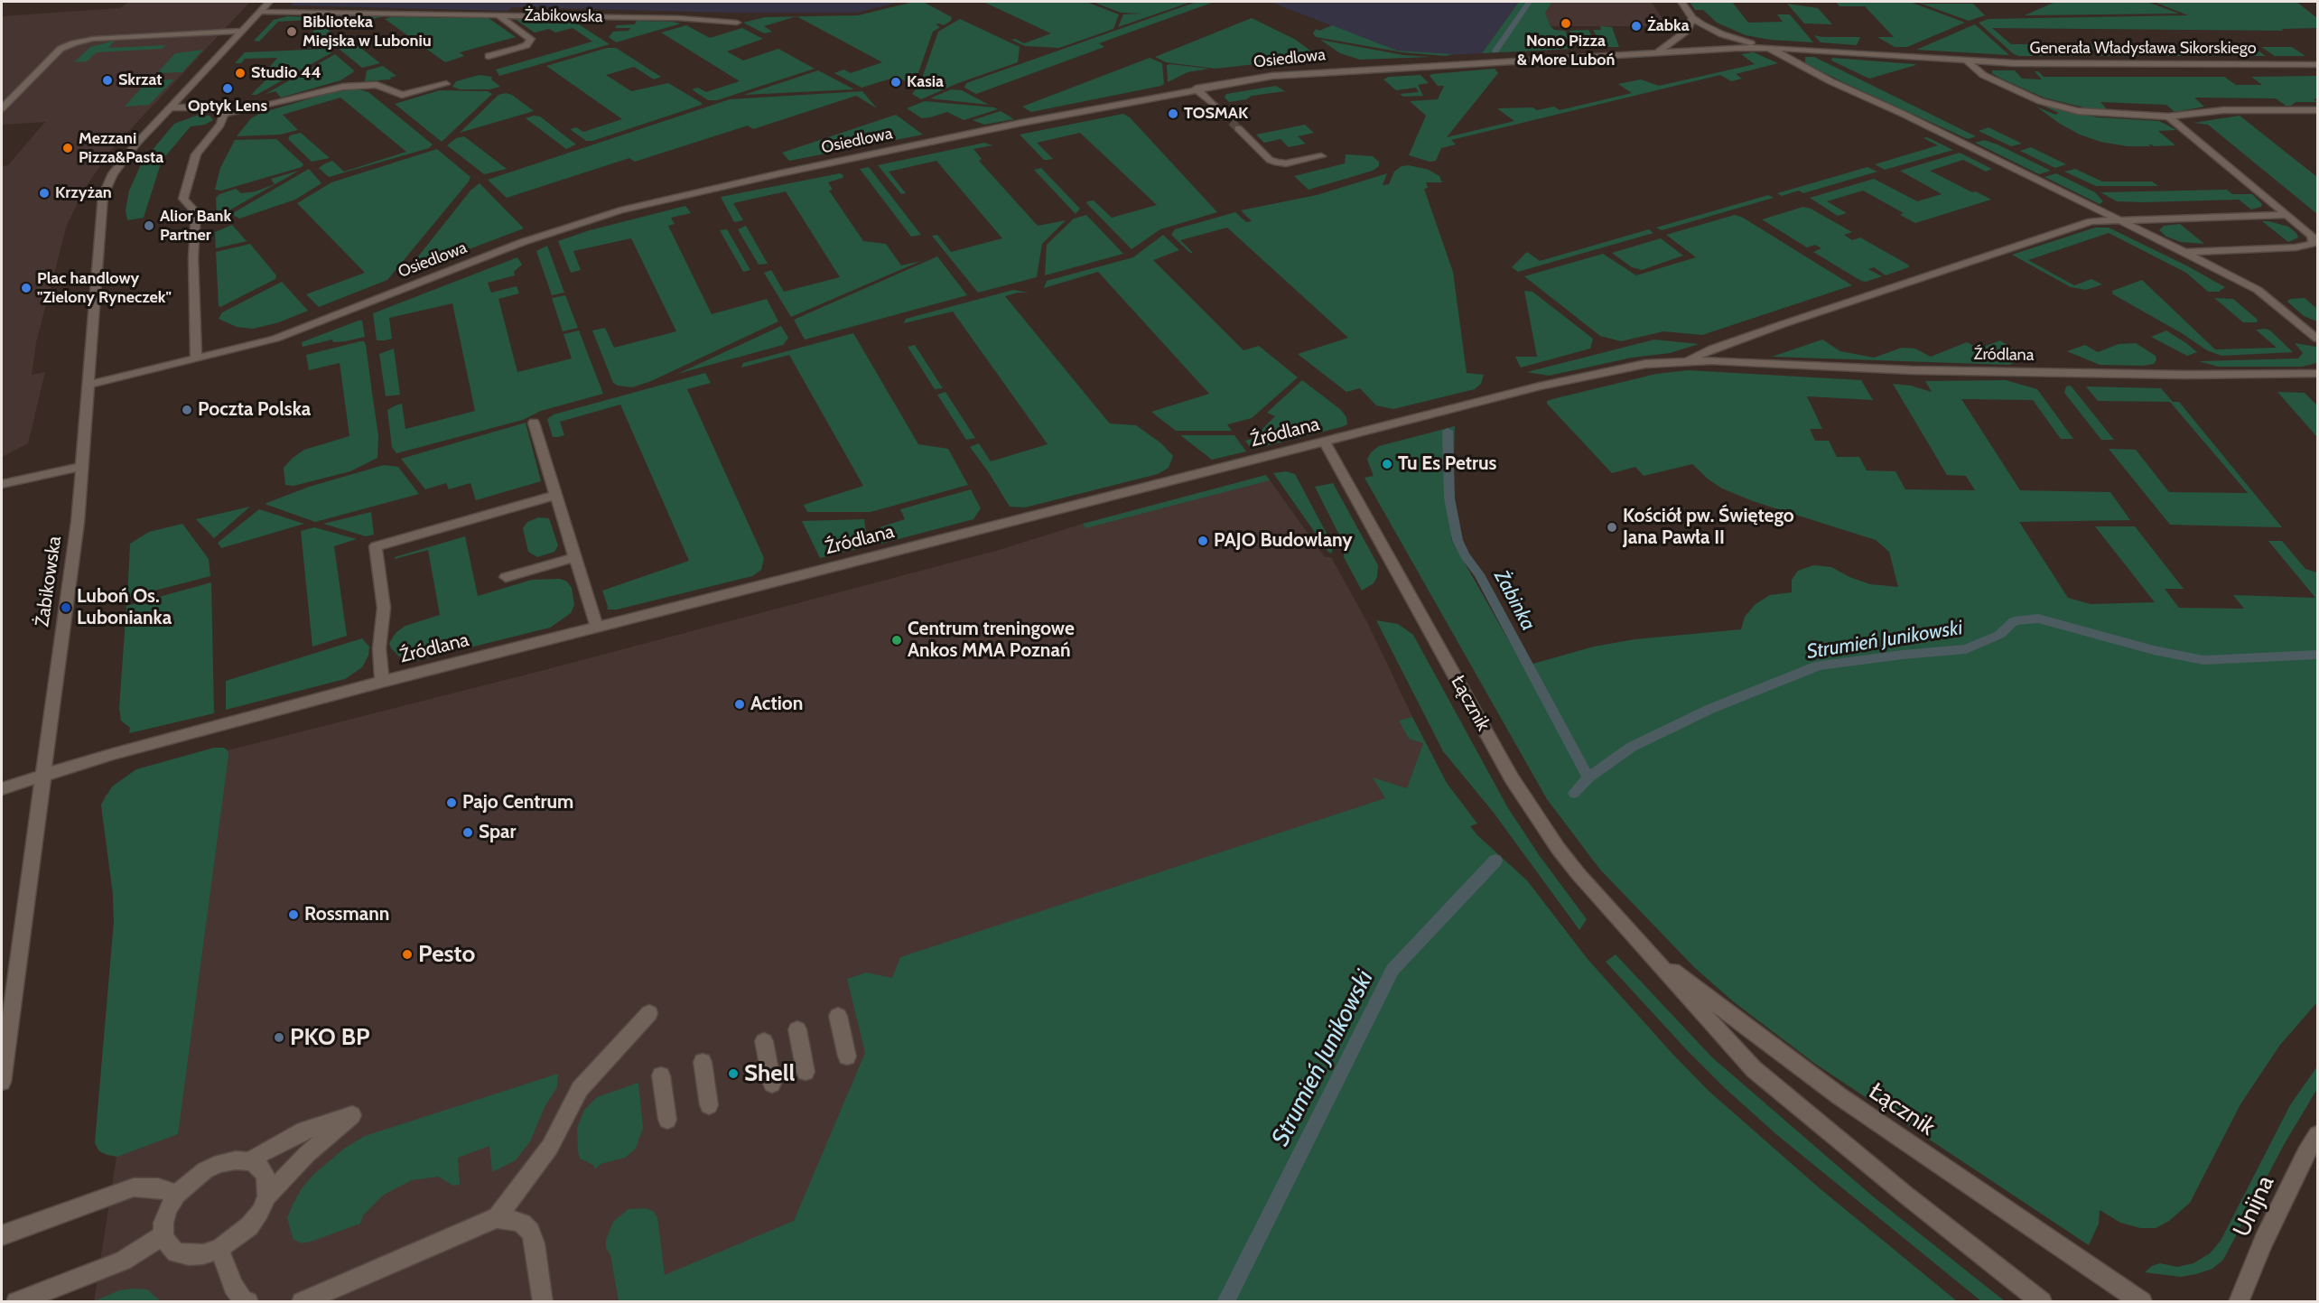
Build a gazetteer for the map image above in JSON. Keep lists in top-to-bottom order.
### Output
{
  "streets": {
    "street": [
      "Żabikowska",
      "Generała Władysława Sikorskiego",
      "Osiedlowa",
      "Źródlana",
      "Łącznik",
      "Unijna"
    ]
  },
  "crossings": [
    ["Żabikowska", "Osiedlowa"],
    ["Żabikowska", "Źródlana"],
    ["Generała Władysława Sikorskiego", "Osiedlowa"],
    ["Źródlana", "Łącznik"]
  ],
  "water": ["Żabinka", "Strumień Junikowski"],
  "places": [
    "Nono Pizza & More Luboń",
    "Żabka",
    "Biblioteka Miejska w Luboniu",
    "Studio 44",
    "Skrzat",
    "Kasia",
    "Optyk Lens",
    "TOSMAK",
    "Mezzani Pizza&Pasta",
    "Krzyżan",
    "Alior Bank Partner",
    "Plac handlowy \"Zielony Ryneczek\"",
    "Poczta Polska",
    "Tu Es Petrus",
    "Kościół pw. Świętego Jana Pawła II",
    "PAJO Budowlany",
    "Luboń Os. Lubonianka",
    "Centrum treningowe Ankos MMA Poznań",
    "Action",
    "Pajo Centrum",
    "Spar",
    "Rossmann",
    "Pesto",
    "PKO BP",
    "Shell"
  ]
}
